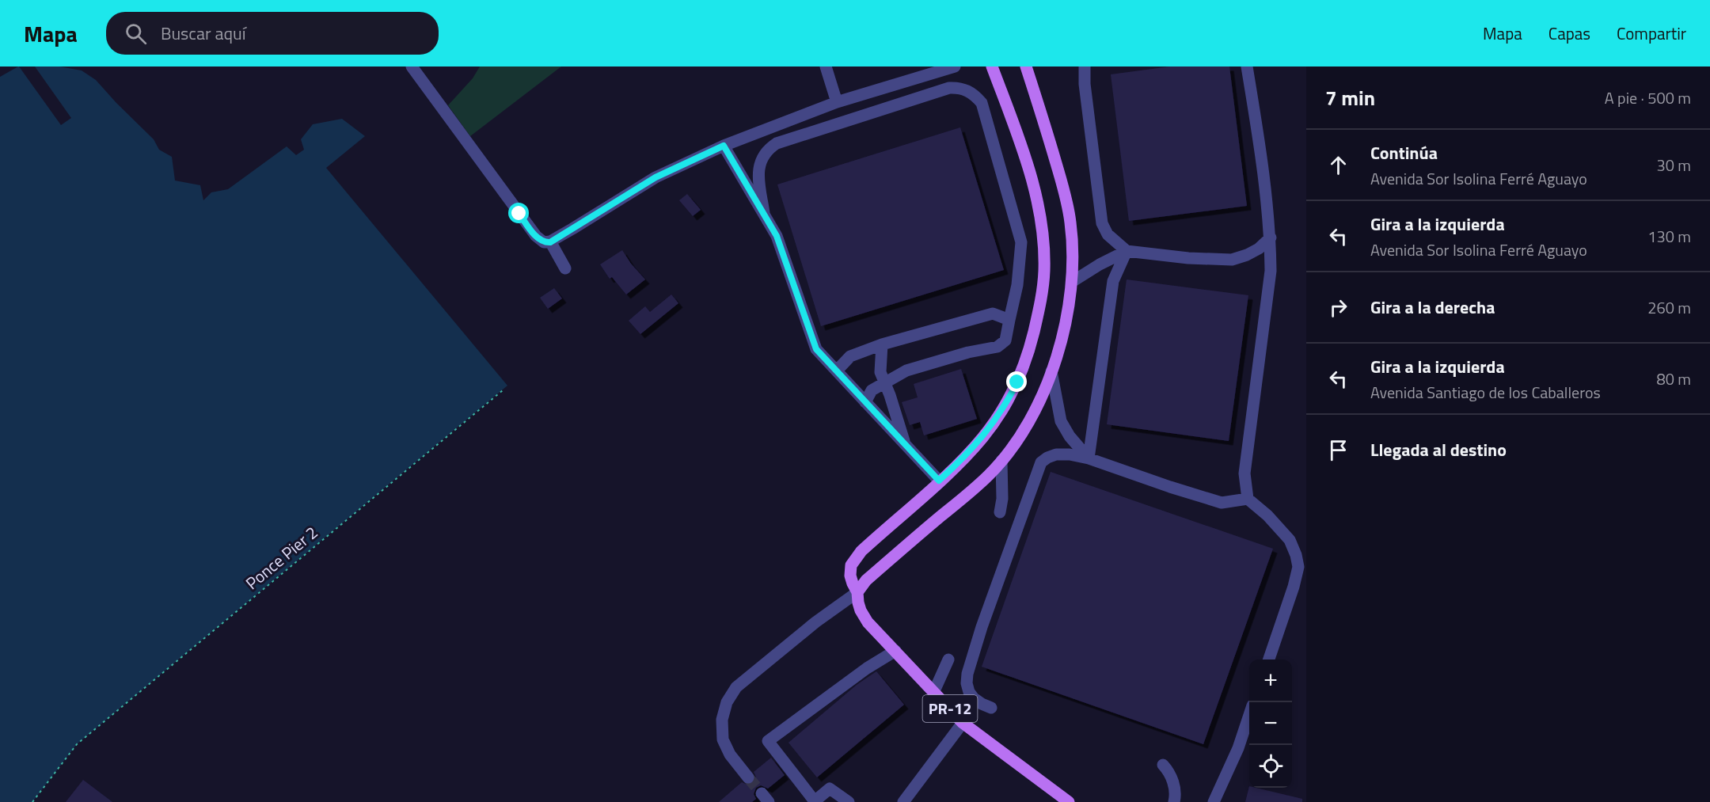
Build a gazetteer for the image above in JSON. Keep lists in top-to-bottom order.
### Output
{
  "streets": {
    "main road": ["PR-12"],
    "path": ["Ponce Pier 2"]
  },
  "page": {
    "header": "Mapa",
    "search": "Buscar aquí",
    "nav": ["Mapa", "Capas", "Compartir"],
    "heading": ["7 min", "A pie · 500 m"],
    "list": [
      ["Continúa", "Avenida Sor Isolina Ferré Aguayo", "30 m"],
      ["Gira a la izquierda", "Avenida Sor Isolina Ferré Aguayo", "130 m"],
      ["Gira a la derecha", "260 m"],
      ["Gira a la izquierda", "Avenida Santiago de los Caballeros", "80 m"],
      "Llegada al destino"
    ],
    "map_buttons": ["+", "−"]
  }
}
